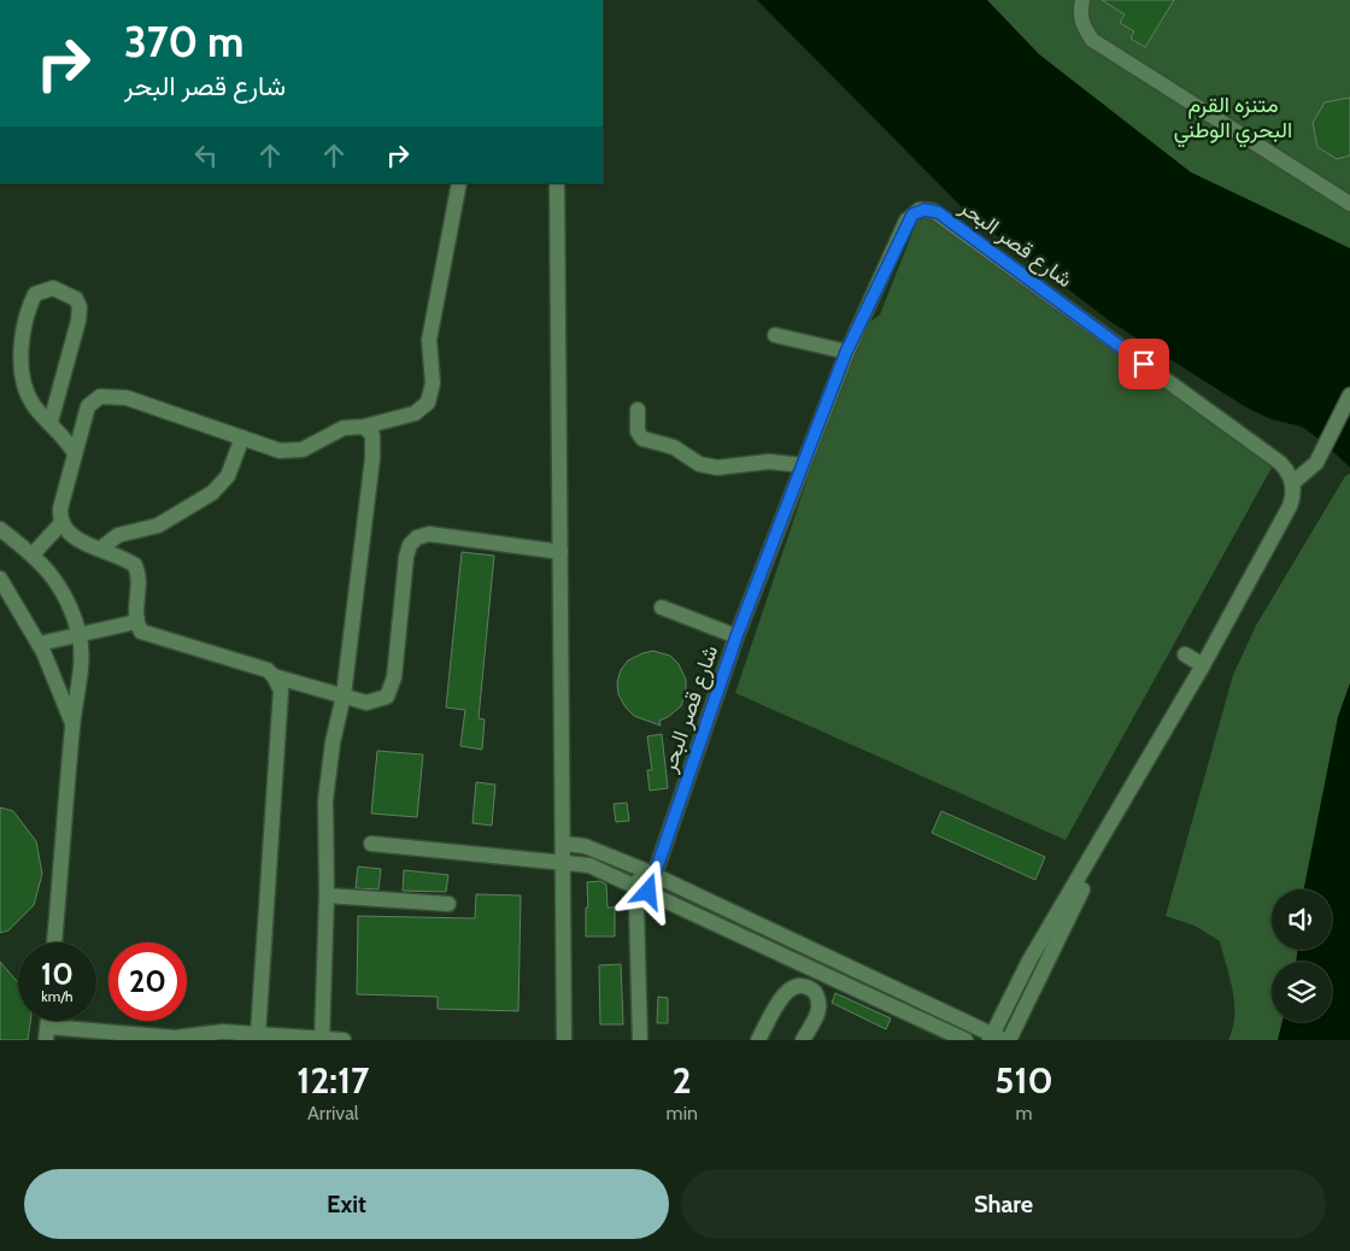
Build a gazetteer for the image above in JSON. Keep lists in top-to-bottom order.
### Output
{
  "streets": {
    "street": ["شارع قصر البحر"]
  },
  "parks": ["متنزه القرم البحري الوطني"],
  "page": {
    "turn": ["370 m", "شارع قصر البحر"],
    "speed": "10 km/h",
    "limit": "20",
    "eta": [
      "12:17",
      "Arrival",
      "2",
      "min",
      "510",
      "m"
    ],
    "buttons": ["Exit", "Share"]
  }
}
